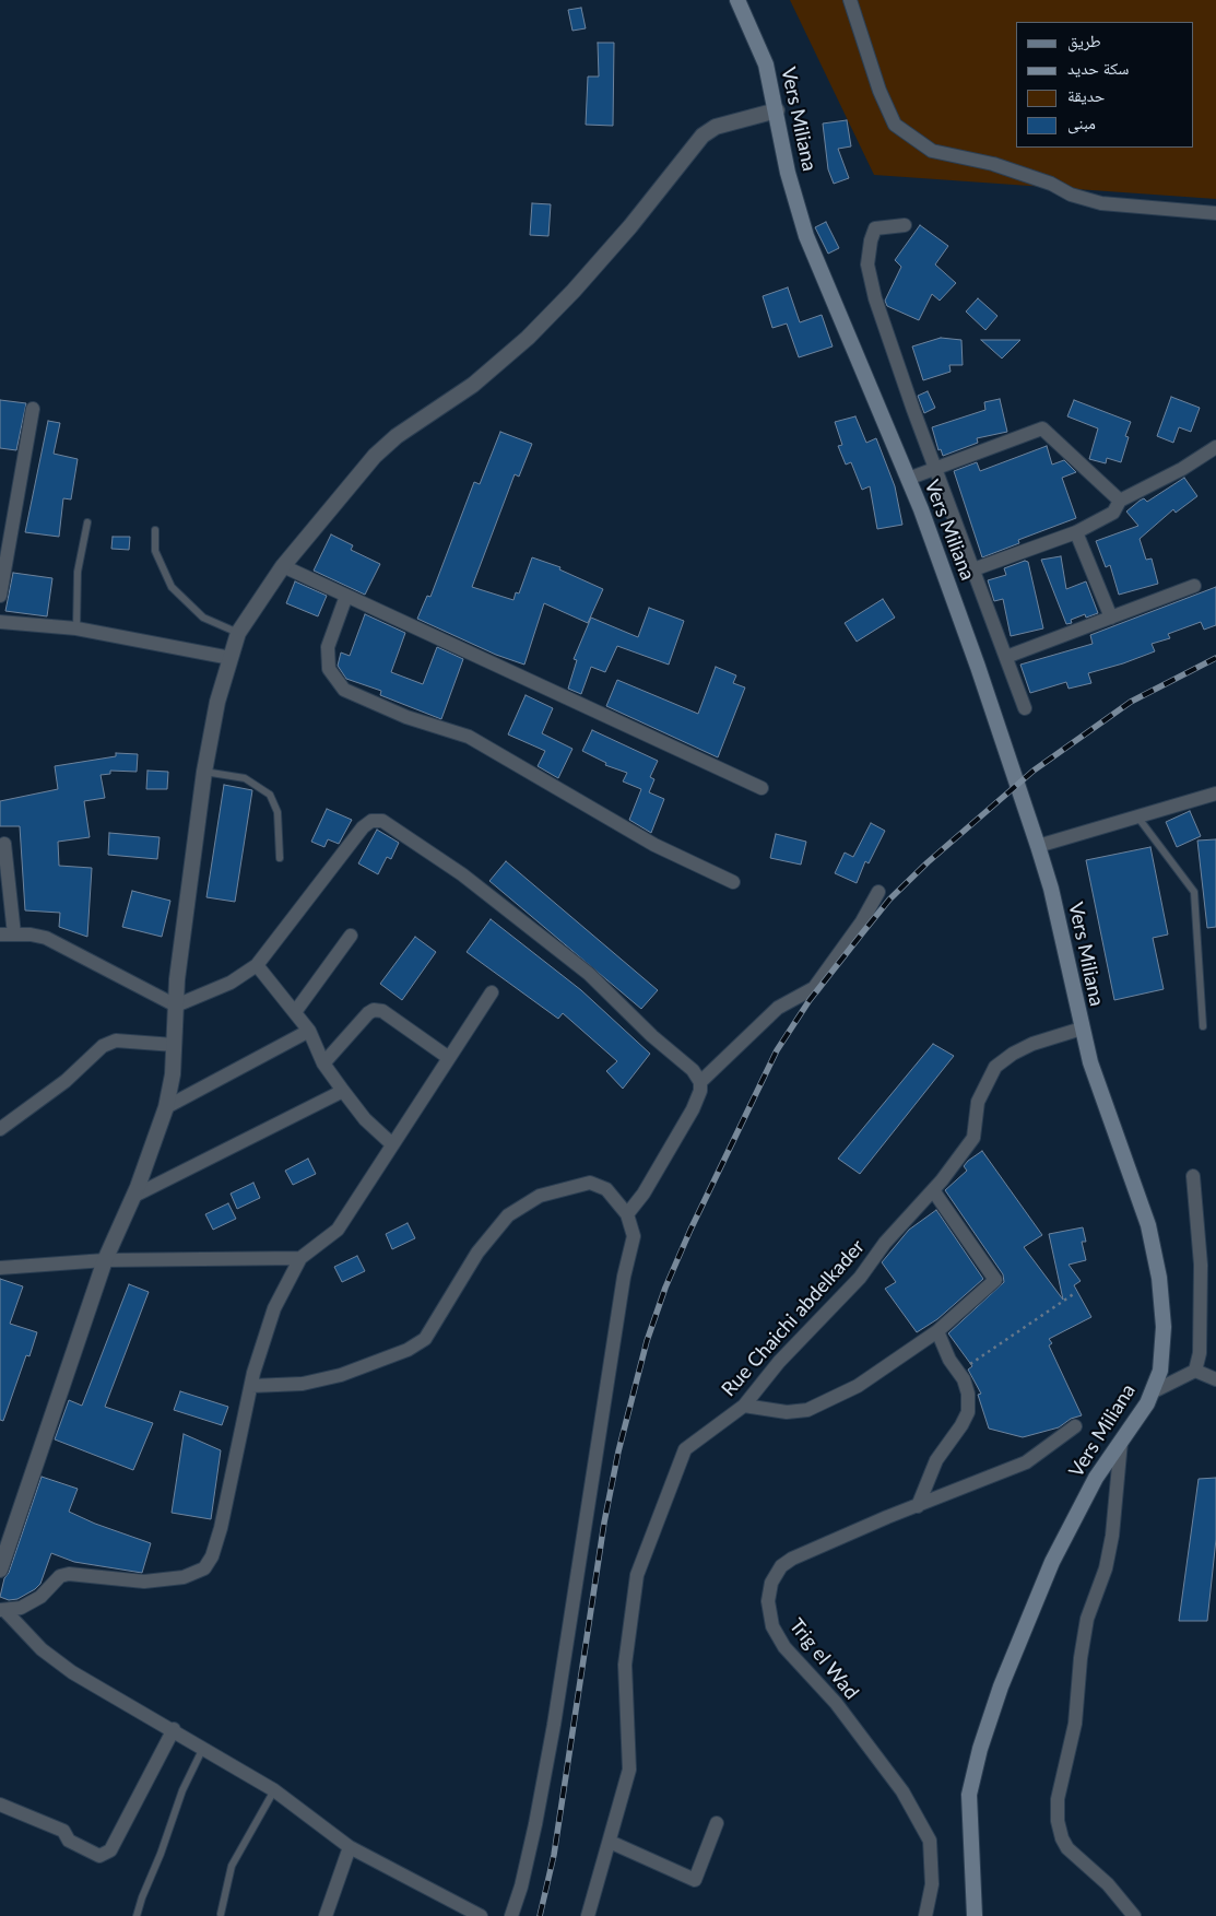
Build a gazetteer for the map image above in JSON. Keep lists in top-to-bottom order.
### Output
{
  "streets": {
    "main road": ["Vers Miliana"],
    "street": ["Rue Chaichi abdelkader", "Trig el Wad"]
  },
  "crossings": [
    ["Vers Miliana", "Rue Chaichi abdelkader"]
  ],
  "legend": [
    "طريق",
    "سكة حديد",
    "حديقة",
    "مبنى"
  ]
}
